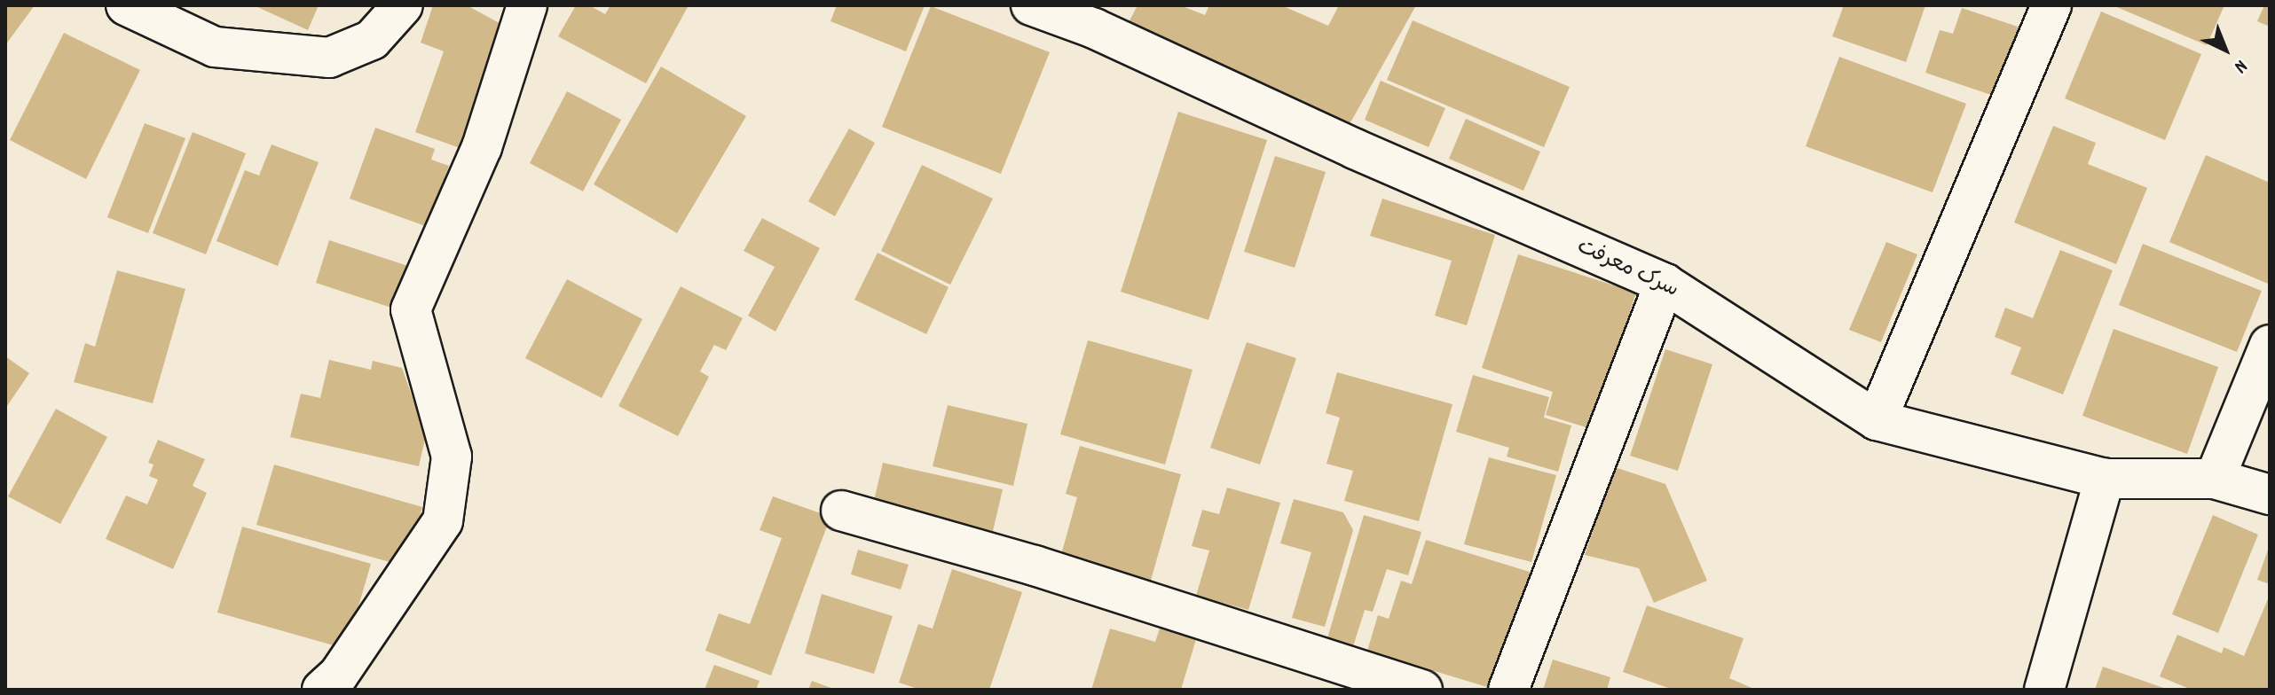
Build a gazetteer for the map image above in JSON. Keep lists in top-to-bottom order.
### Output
{
  "streets": {
    "street": ["سرک معرفت"]
  },
  "north": "bottom right"
}
